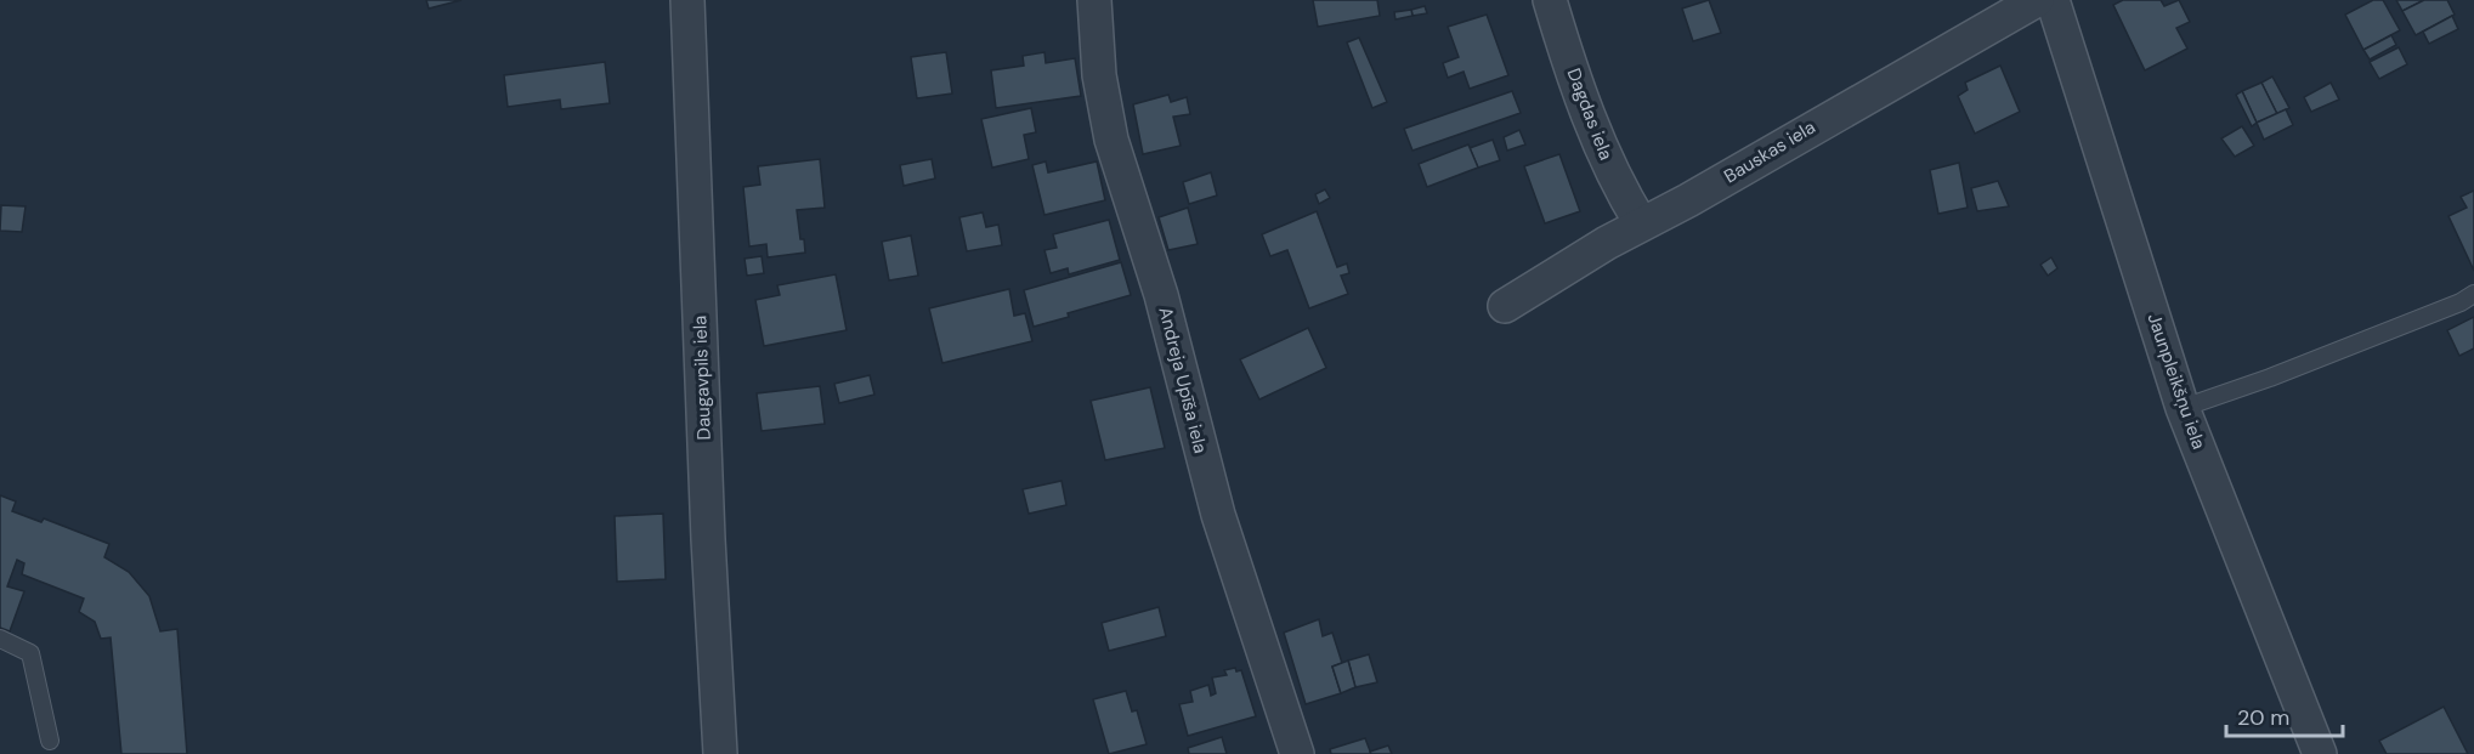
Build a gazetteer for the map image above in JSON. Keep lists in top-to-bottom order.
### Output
{
  "streets": {
    "street": [
      "Dagdas iela",
      "Bauskas iela",
      "Daugavpils iela",
      "Andreja Upīša iela",
      "Jaunpleikšņu iela"
    ]
  },
  "crossings": [
    ["Dagdas iela", "Bauskas iela"]
  ],
  "scale_bar": "20 m"
}
